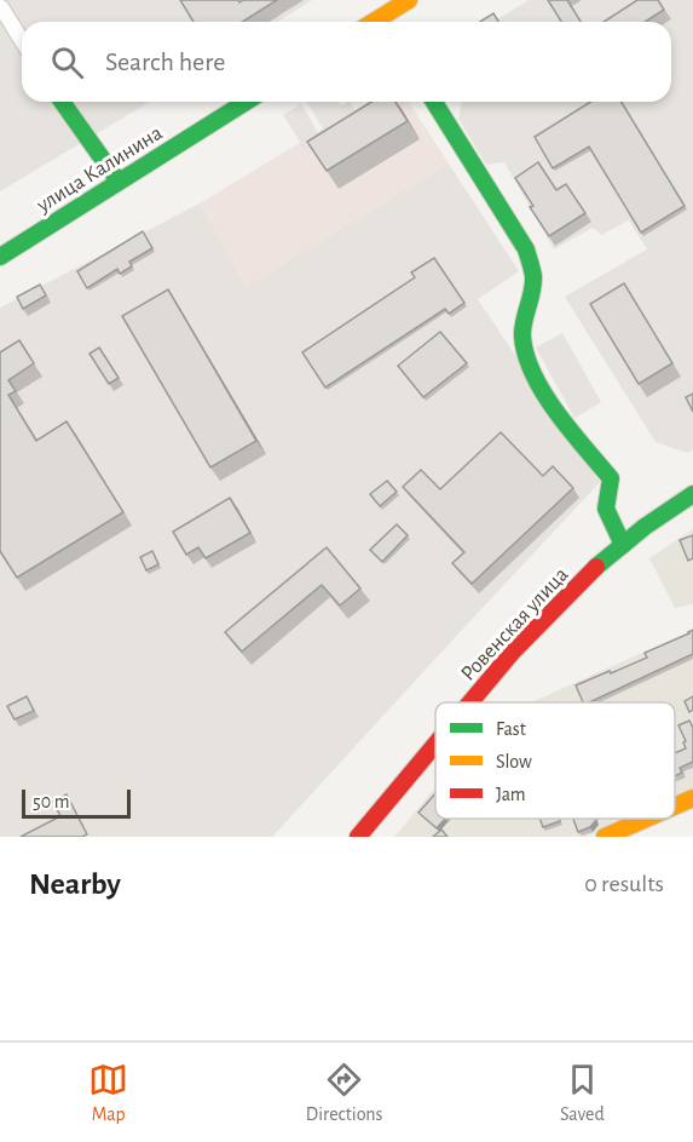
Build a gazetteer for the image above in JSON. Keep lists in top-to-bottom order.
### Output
{
  "streets": {
    "main road": ["улица Калинина", "Ровенская улица"]
  },
  "legend": ["Fast", "Slow", "Jam"],
  "scale_bar": "50 m",
  "page": {
    "search": "Search here",
    "scale": "50 m",
    "heading": ["Nearby", "0 results"],
    "nav": ["Map", "Directions", "Saved"]
  }
}
